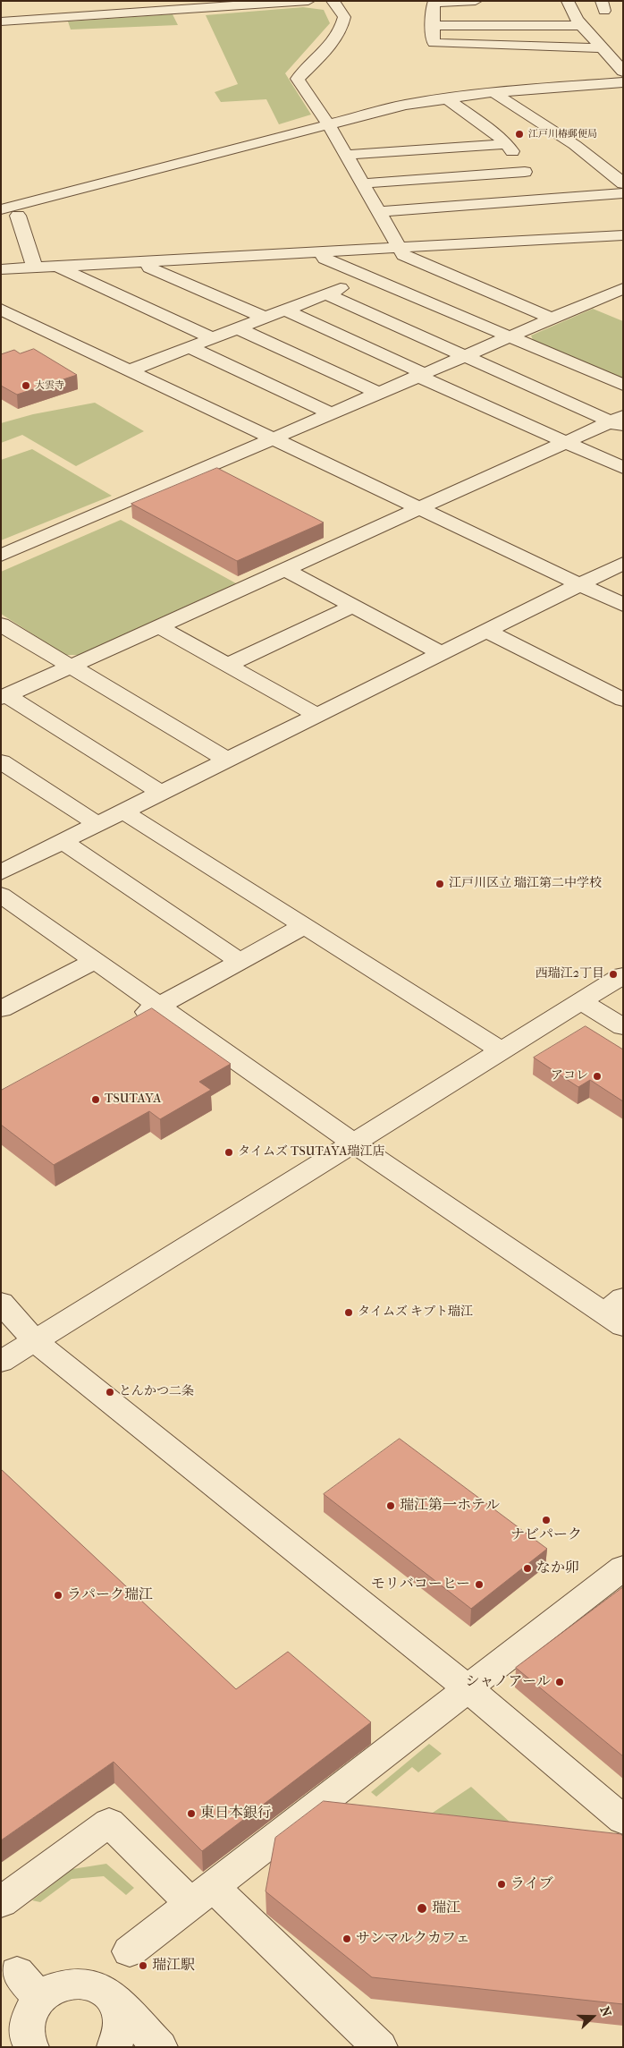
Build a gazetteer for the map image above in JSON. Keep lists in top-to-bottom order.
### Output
{
  "places": [
    "江戸川椿郵便局",
    "大雲寺",
    "江戸川区立 瑞江第二中学校",
    "西瑞江2丁目",
    "アコレ",
    "TSUTAYA",
    "タイムズ TSUTAYA瑞江店",
    "タイムズ キプト瑞江",
    "とんかつ二条",
    "瑞江第一ホテル",
    "ナビパーク",
    "なか卯",
    "モリバコーヒー",
    "ラパーク瑞江",
    "シャノアール",
    "東日本銀行",
    "ライブ",
    "瑞江",
    "サンマルクカフェ",
    "瑞江駅"
  ],
  "north": "right"
}
